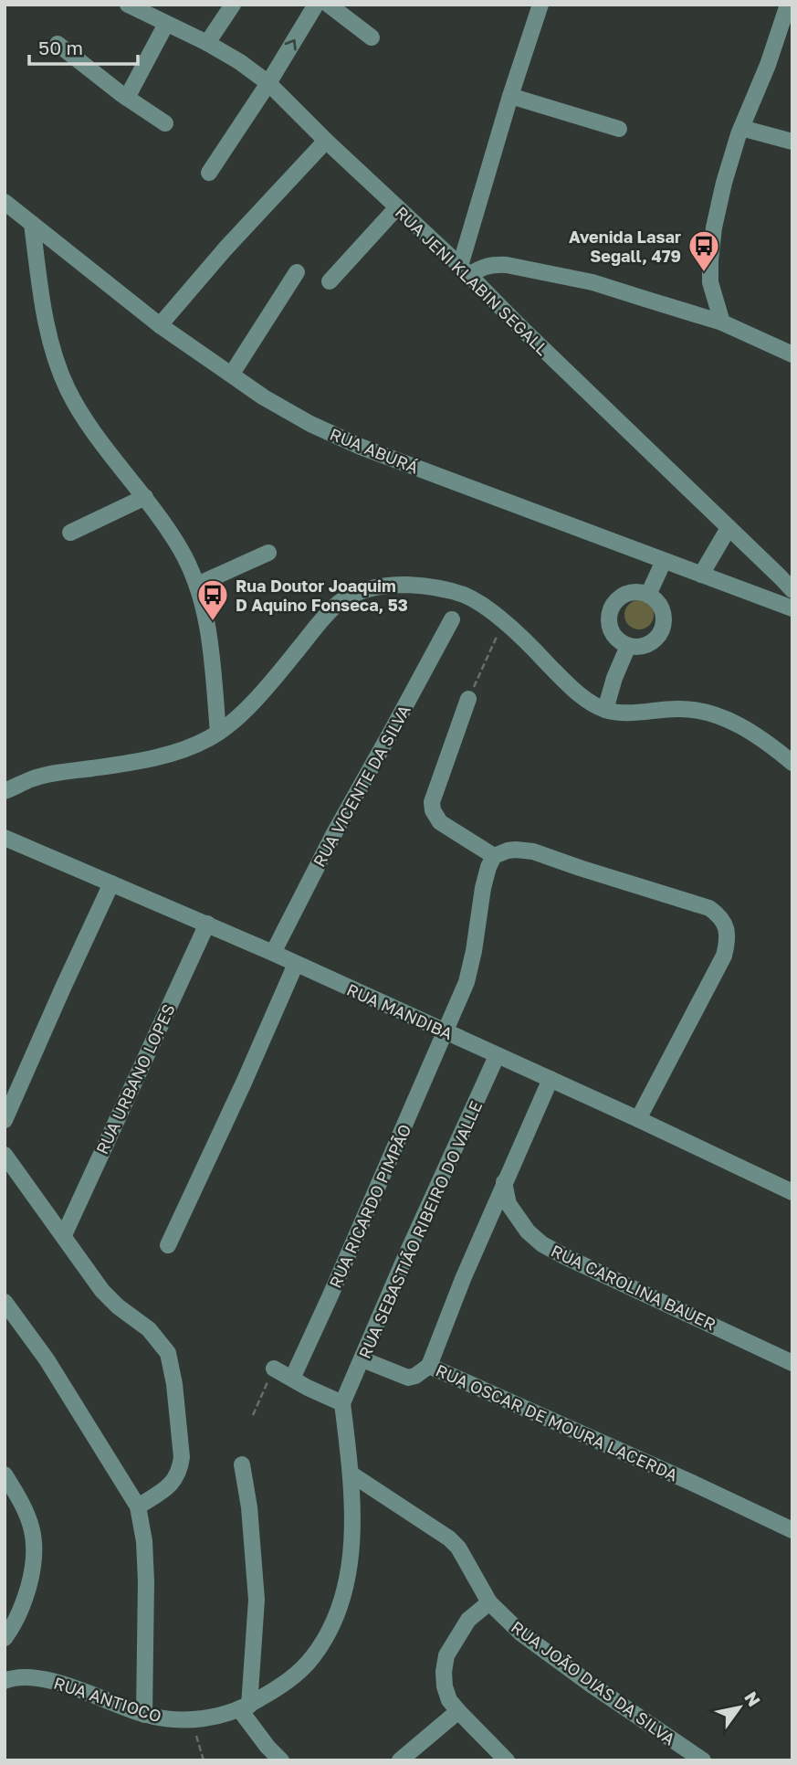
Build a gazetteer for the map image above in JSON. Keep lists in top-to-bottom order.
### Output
{
  "streets": {
    "street": [
      "RUA JENI KLABIN SEGALL",
      "RUA ABURÁ",
      "RUA VICENTE DA SILVA",
      "RUA MANDIBA",
      "RUA URBANO LOPES",
      "RUA RICARDO PIMPÃO",
      "RUA SEBASTIÃO RIBEIRO DO VALLE",
      "RUA CAROLINA BAUER",
      "RUA OSCAR DE MOURA LACERDA",
      "RUA JOÃO DIAS DA SILVA",
      "RUA ANTIOCO"
    ]
  },
  "crossings": [
    ["RUA VICENTE DA SILVA", "RUA MANDIBA"],
    ["RUA MANDIBA", "RUA URBANO LOPES"],
    ["RUA MANDIBA", "RUA RICARDO PIMPÃO"],
    ["RUA MANDIBA", "RUA SEBASTIÃO RIBEIRO DO VALLE"],
    ["RUA MANDIBA", "RUA OSCAR DE MOURA LACERDA"],
    ["RUA SEBASTIÃO RIBEIRO DO VALLE", "RUA ANTIOCO"],
    ["RUA CAROLINA BAUER", "RUA OSCAR DE MOURA LACERDA"],
    ["RUA JOÃO DIAS DA SILVA", "RUA ANTIOCO"]
  ],
  "places": {
    "bus stop": ["Avenida Lasar Segall, 479", "Rua Doutor Joaquim D Aquino Fonseca, 53"]
  },
  "scale_bar": "50 m",
  "north": "top right"
}
